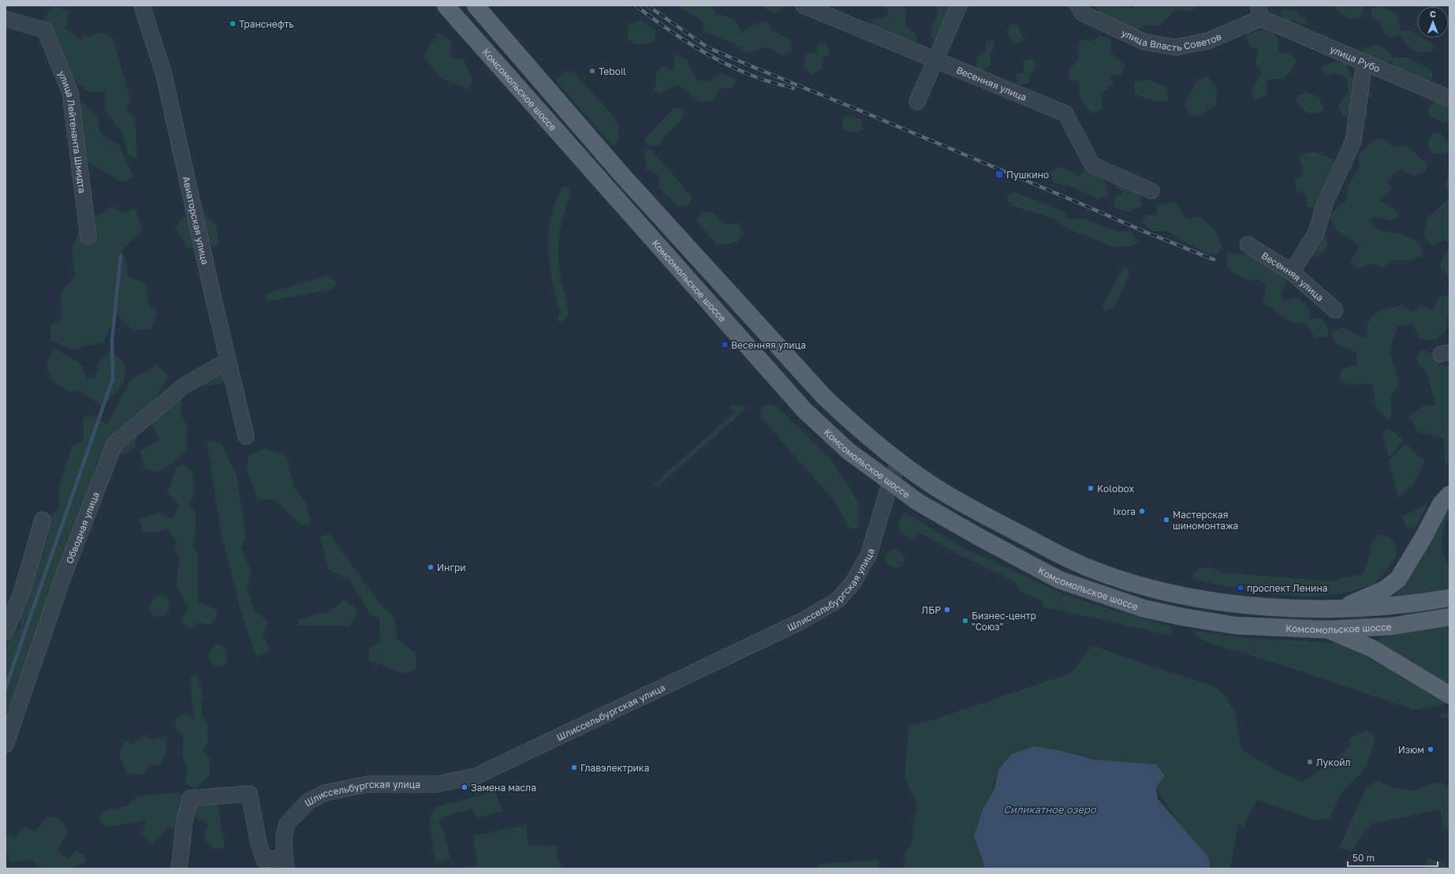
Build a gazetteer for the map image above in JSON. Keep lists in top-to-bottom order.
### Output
{
  "streets": {
    "main road": ["Комсомольское шоссе"],
    "street": [
      "улица Власть Советов",
      "улица Рубо",
      "Весенняя улица",
      "улица Лейтенанта Шмидта",
      "Авиаторская улица",
      "Обводная улица",
      "Шлиссельбургская улица"
    ]
  },
  "crossings": [
    ["улица Власть Советов", "улица Рубо"],
    ["Комсомольское шоссе", "Шлиссельбургская улица"],
    ["Авиаторская улица", "Обводная улица"]
  ],
  "water": ["Силикатное озеро"],
  "places": {
    "other": [
      "Транснефть",
      "Teboil",
      "Kolobox",
      "Ixora",
      "Мастерская шиномонтажа",
      "Ингри",
      "ЛБР",
      "Бизнес-центр \"Союз\"",
      "Изюм",
      "Лукойл",
      "Главэлектрика",
      "Замена масла"
    ],
    "transit": ["Пушкино", "Весенняя улица", "проспект Ленина"]
  },
  "scale_bar": "50 m",
  "north": "top"
}
